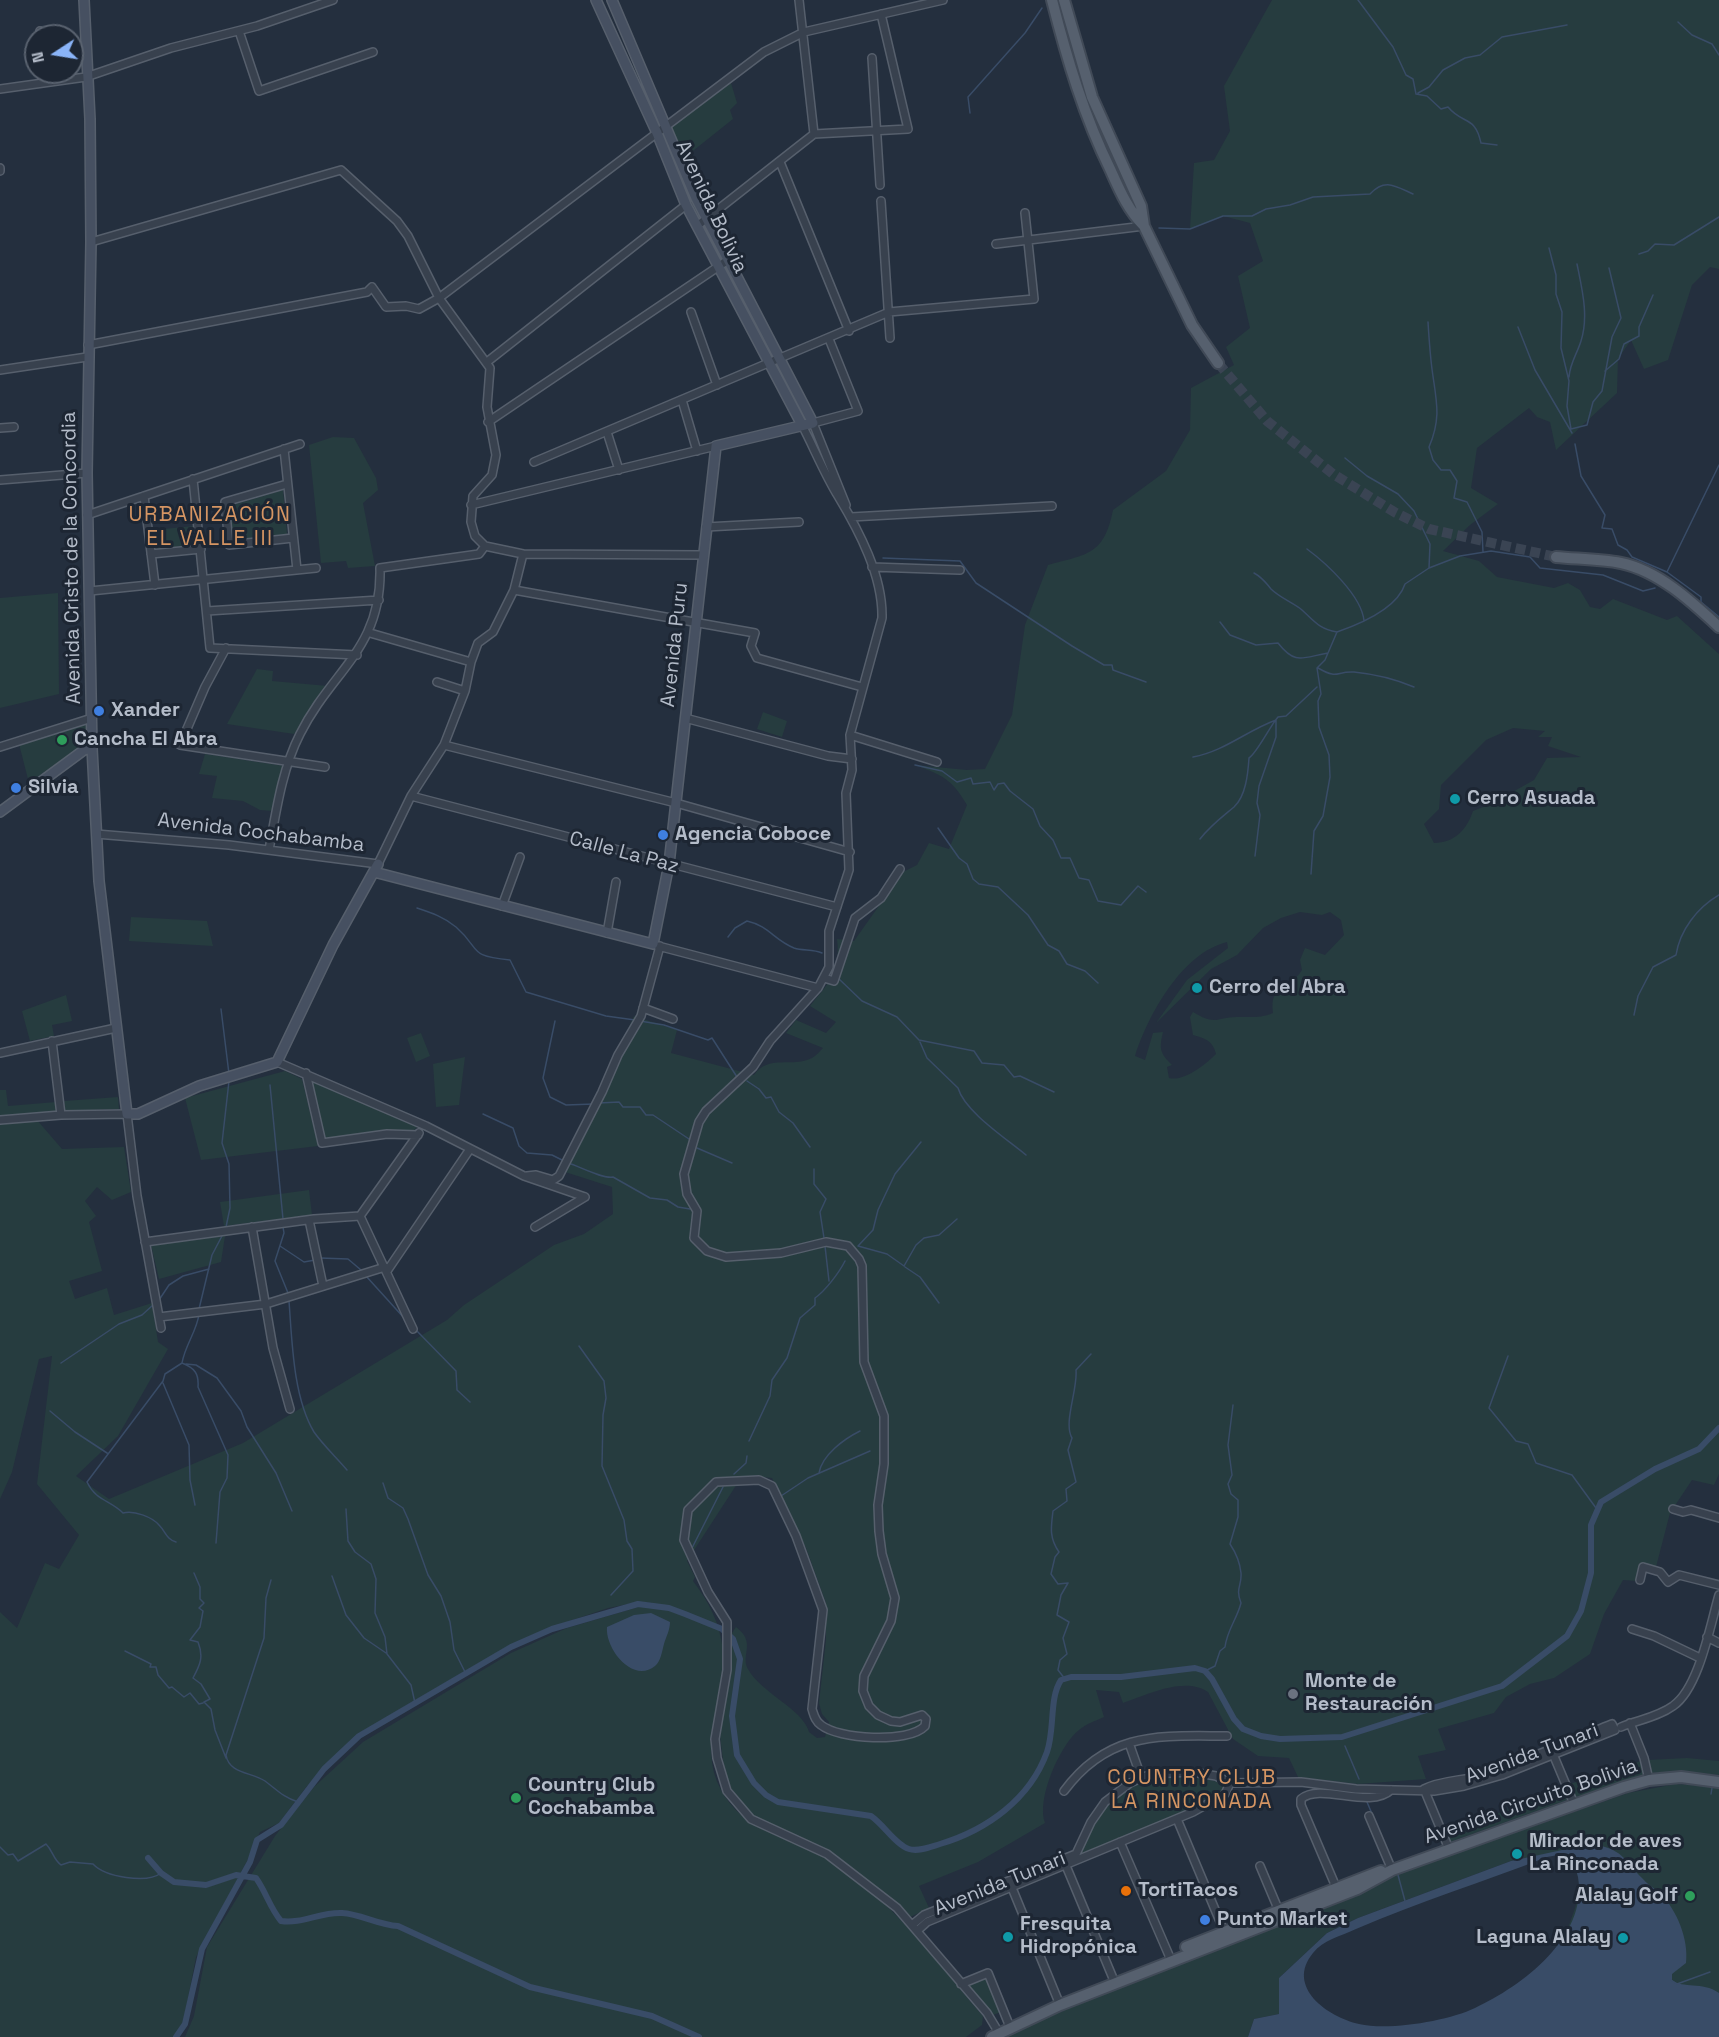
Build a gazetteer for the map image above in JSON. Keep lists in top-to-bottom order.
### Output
{
  "streets": {
    "main road": ["Avenida Circuito Bolivia"],
    "street": [
      "Avenida Bolivia",
      "Avenida Cristo de la Concordia",
      "Avenida Puru",
      "Avenida Cochabamba",
      "Calle La Paz",
      "Avenida Tunari"
    ]
  },
  "crossings": [
    ["Avenida Cristo de la Concordia", "Avenida Cochabamba"],
    ["Avenida Puru", "Avenida Cochabamba"],
    ["Avenida Puru", "Calle La Paz"],
    ["Avenida Tunari", "Avenida Circuito Bolivia"]
  ],
  "districts": ["URBANIZACIÓN EL VALLE III", "COUNTRY CLUB LA RINCONADA"],
  "places": [
    "Xander",
    "Cancha El Abra",
    "Silvia",
    "Cerro Asuada",
    "Agencia Coboce",
    "Cerro del Abra",
    "Monte de Restauración",
    "Country Club Cochabamba",
    "Mirador de aves La Rinconada",
    "TortiTacos",
    "Alalay Golf",
    "Punto Market",
    "Fresquita Hidropónica",
    "Laguna Alalay"
  ],
  "north": "left"
}
